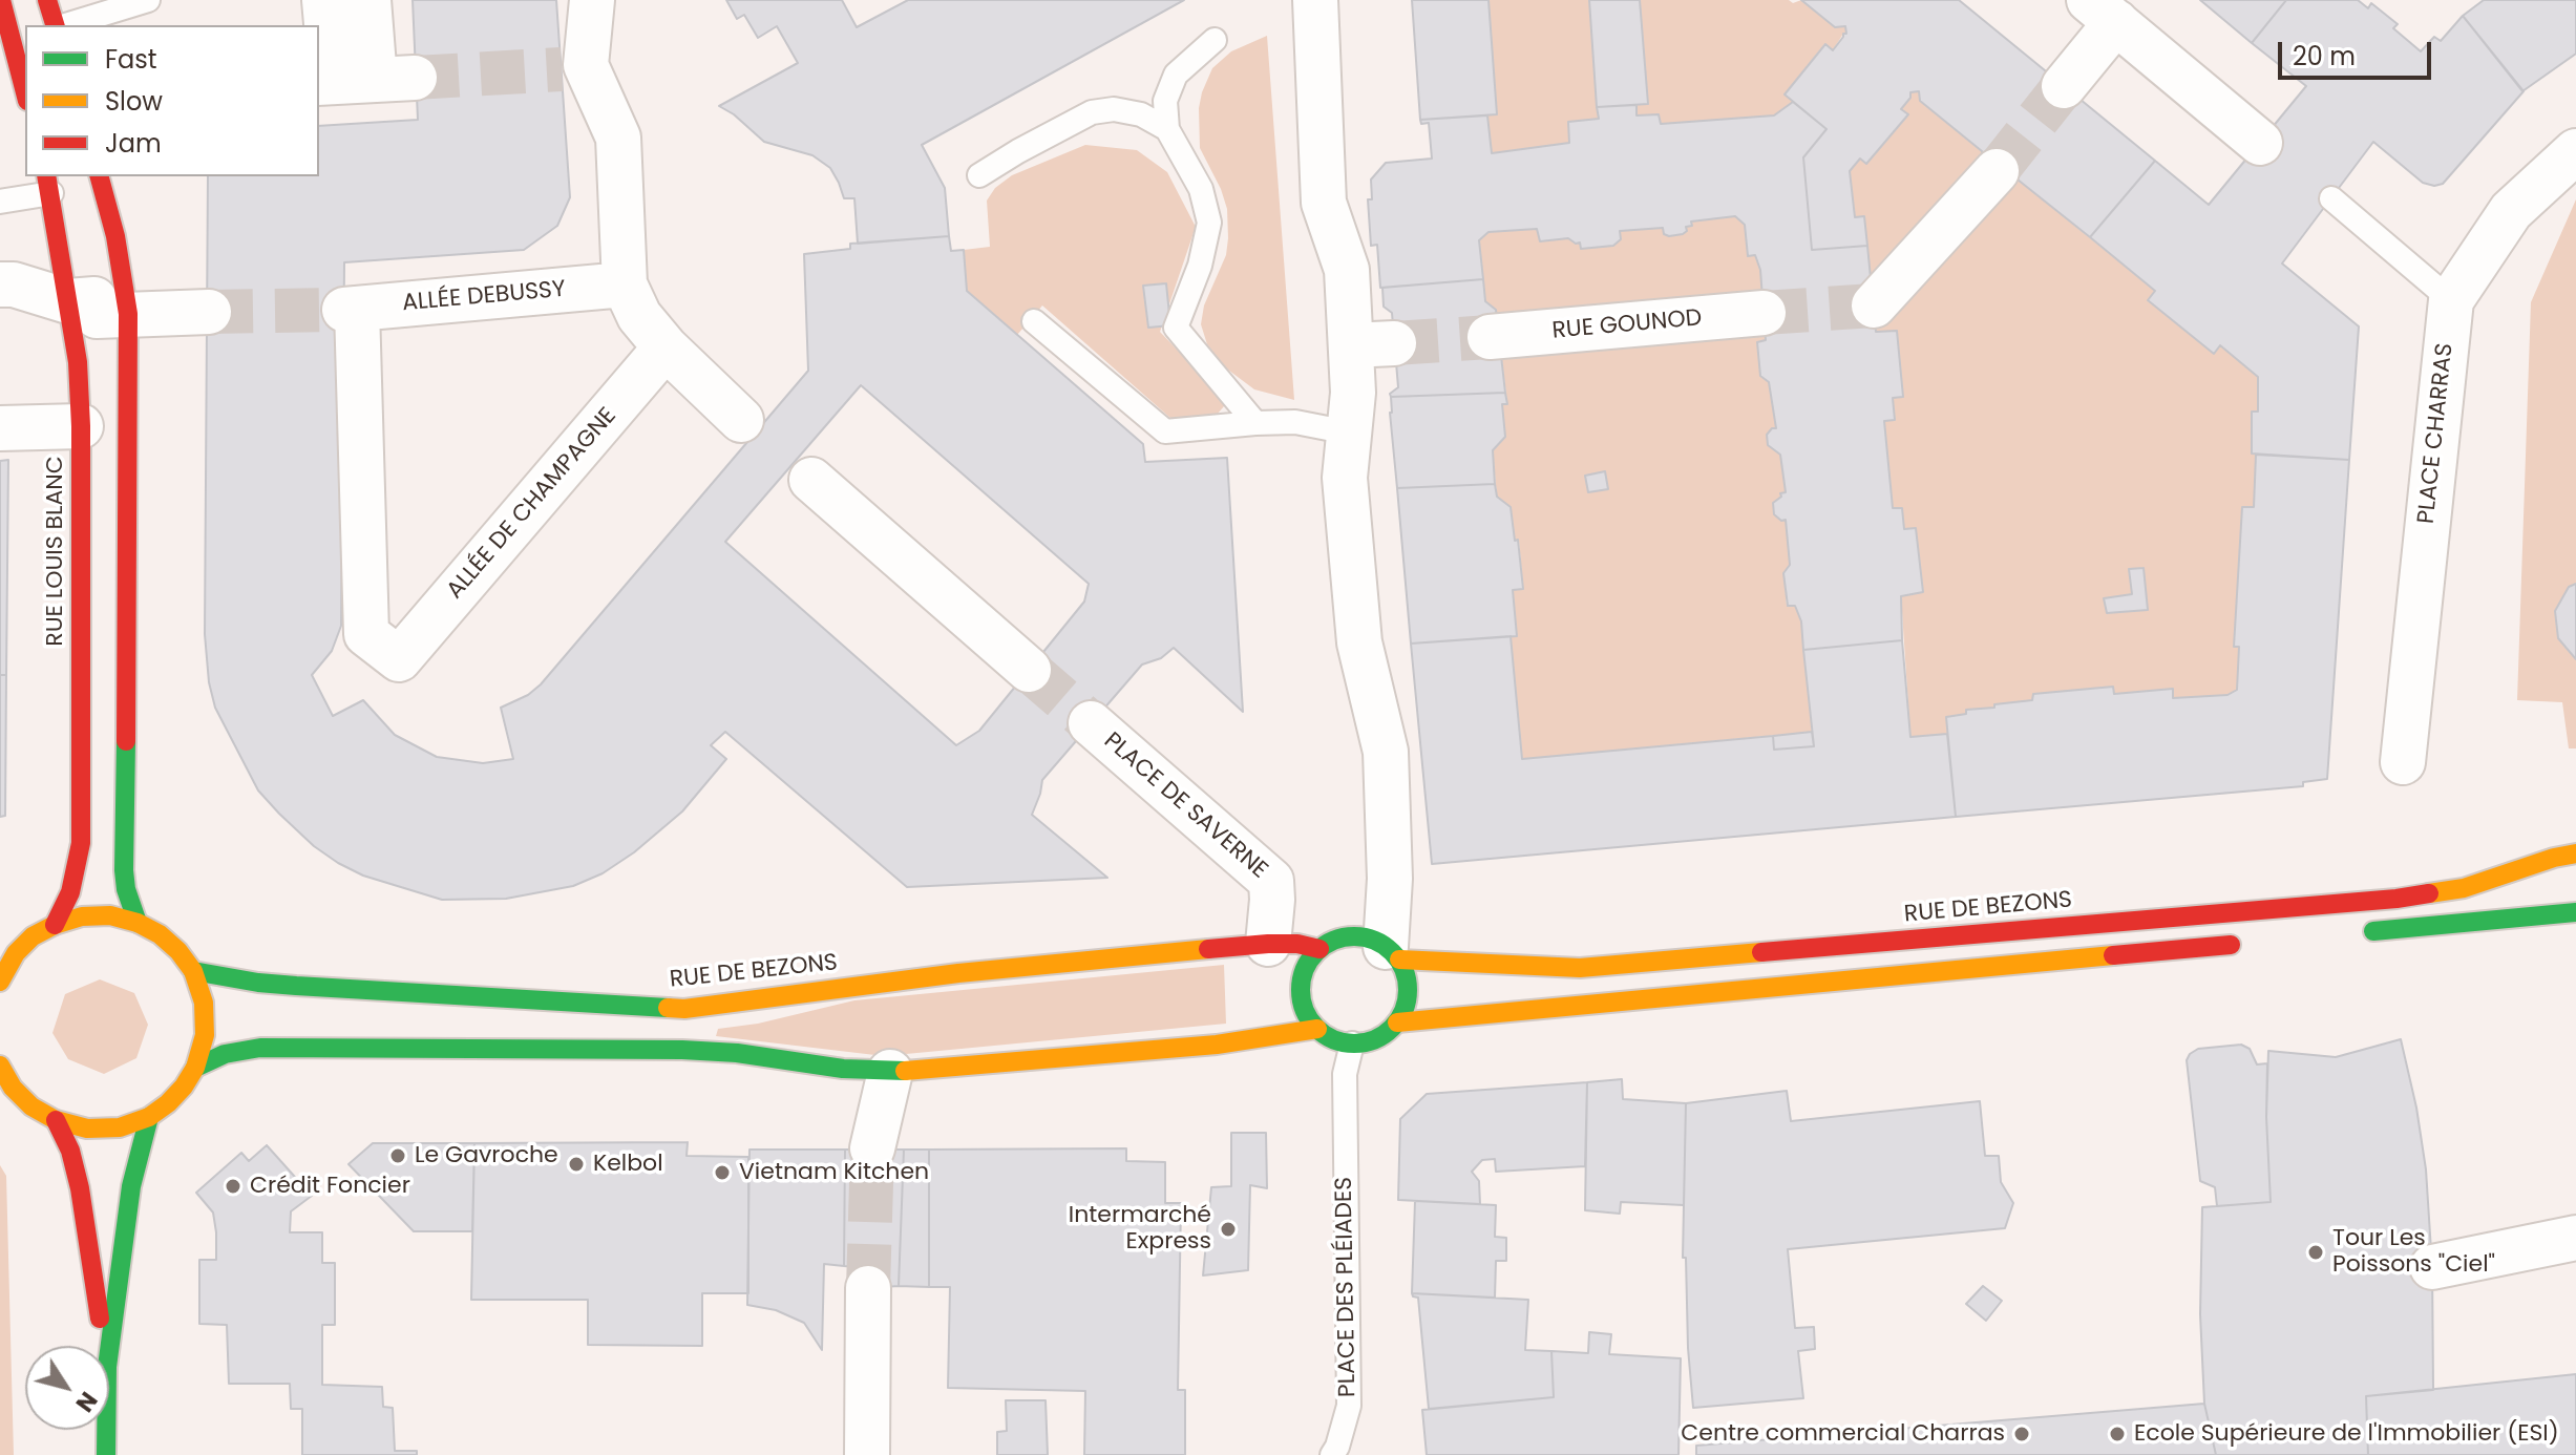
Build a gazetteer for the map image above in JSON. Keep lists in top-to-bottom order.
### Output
{
  "streets": {
    "main road": ["RUE LOUIS BLANC", "RUE DE BEZONS"],
    "street": [
      "ALLÉE DEBUSSY",
      "RUE GOUNOD",
      "PLACE CHARRAS",
      "ALLÉE DE CHAMPAGNE",
      "PLACE DE SAVERNE"
    ],
    "lane": ["PLACE DES PLÉIADES"]
  },
  "crossings": [
    ["ALLÉE DEBUSSY", "ALLÉE DE CHAMPAGNE"],
    ["PLACE DE SAVERNE", "RUE DE BEZONS"],
    ["RUE DE BEZONS", "PLACE DES PLÉIADES"]
  ],
  "places": [
    "Le Gavroche",
    "Kelbol",
    "Vietnam Kitchen",
    "Crédit Foncier",
    "Intermarché Express",
    "Tour Les Poissons \"Ciel\"",
    "Centre commercial Charras",
    "Ecole Supérieure de l'Immobilier (ESI)"
  ],
  "legend": ["Fast", "Slow", "Jam"],
  "scale_bar": "20 m",
  "north": "bottom right"
}
